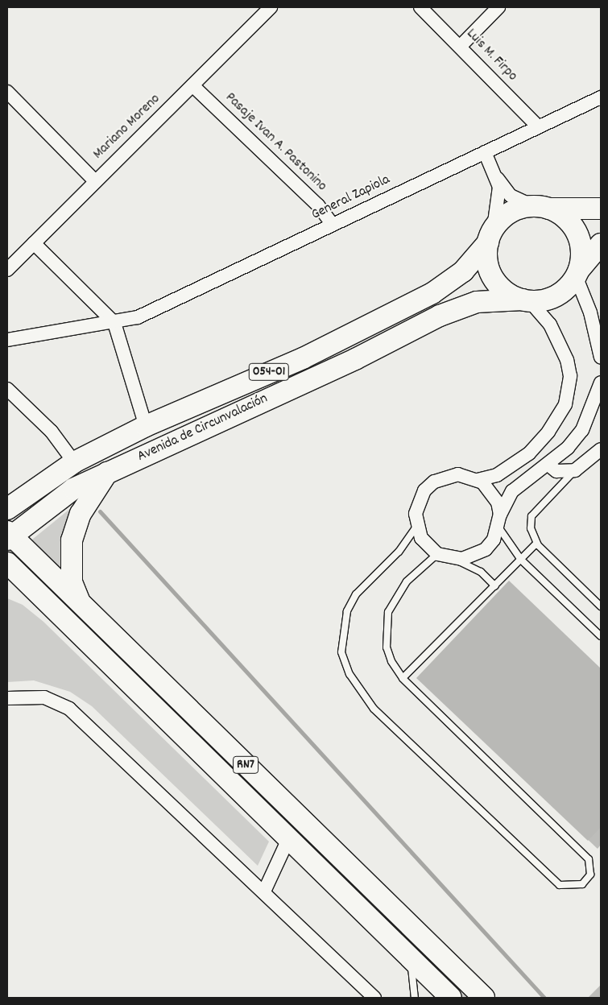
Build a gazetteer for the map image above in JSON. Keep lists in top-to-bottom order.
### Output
{
  "streets": {
    "highway": ["054-01", "Avenida de Circunvalación", "RN7"],
    "street": [
      "Luis M. Firpo",
      "Mariano Moreno",
      "Pasaje Ivan A. Pastonino",
      "General Zapiola"
    ]
  },
  "crossings": [
    ["Luis M. Firpo", "General Zapiola"],
    ["Mariano Moreno", "Pasaje Ivan A. Pastonino"],
    ["Pasaje Ivan A. Pastonino", "General Zapiola"],
    ["Avenida de Circunvalación", "RN7"]
  ]
}
